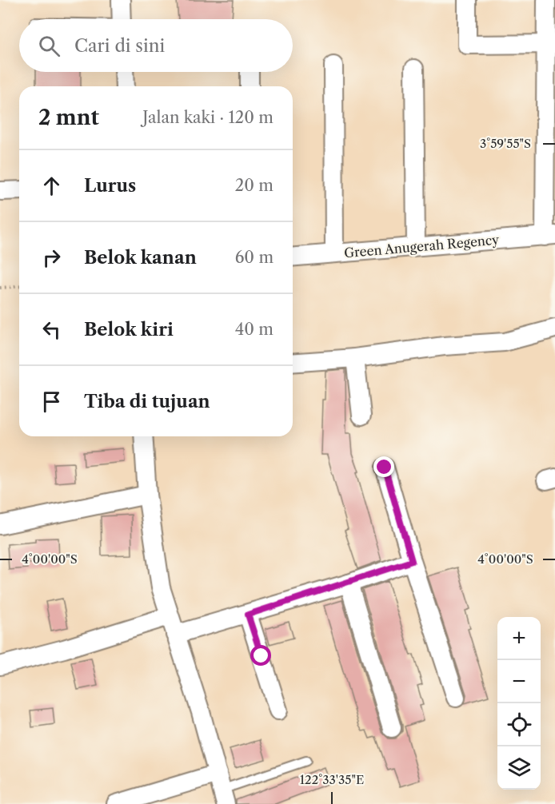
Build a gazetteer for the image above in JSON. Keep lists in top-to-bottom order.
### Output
{
  "streets": {
    "street": ["Green Anugerah Regency"]
  },
  "page": {
    "search": "Cari di sini",
    "heading": ["2 mnt", "Jalan kaki · 120 m"],
    "list": [
      ["Lurus", "20 m"],
      ["Belok kanan", "60 m"],
      ["Belok kiri", "40 m"],
      "Tiba di tujuan"
    ],
    "map_buttons": ["+", "−"]
  },
  "coordinates": ["3°59'55\"S", "4°00'00\"S", "122°33'35\"E"]
}
